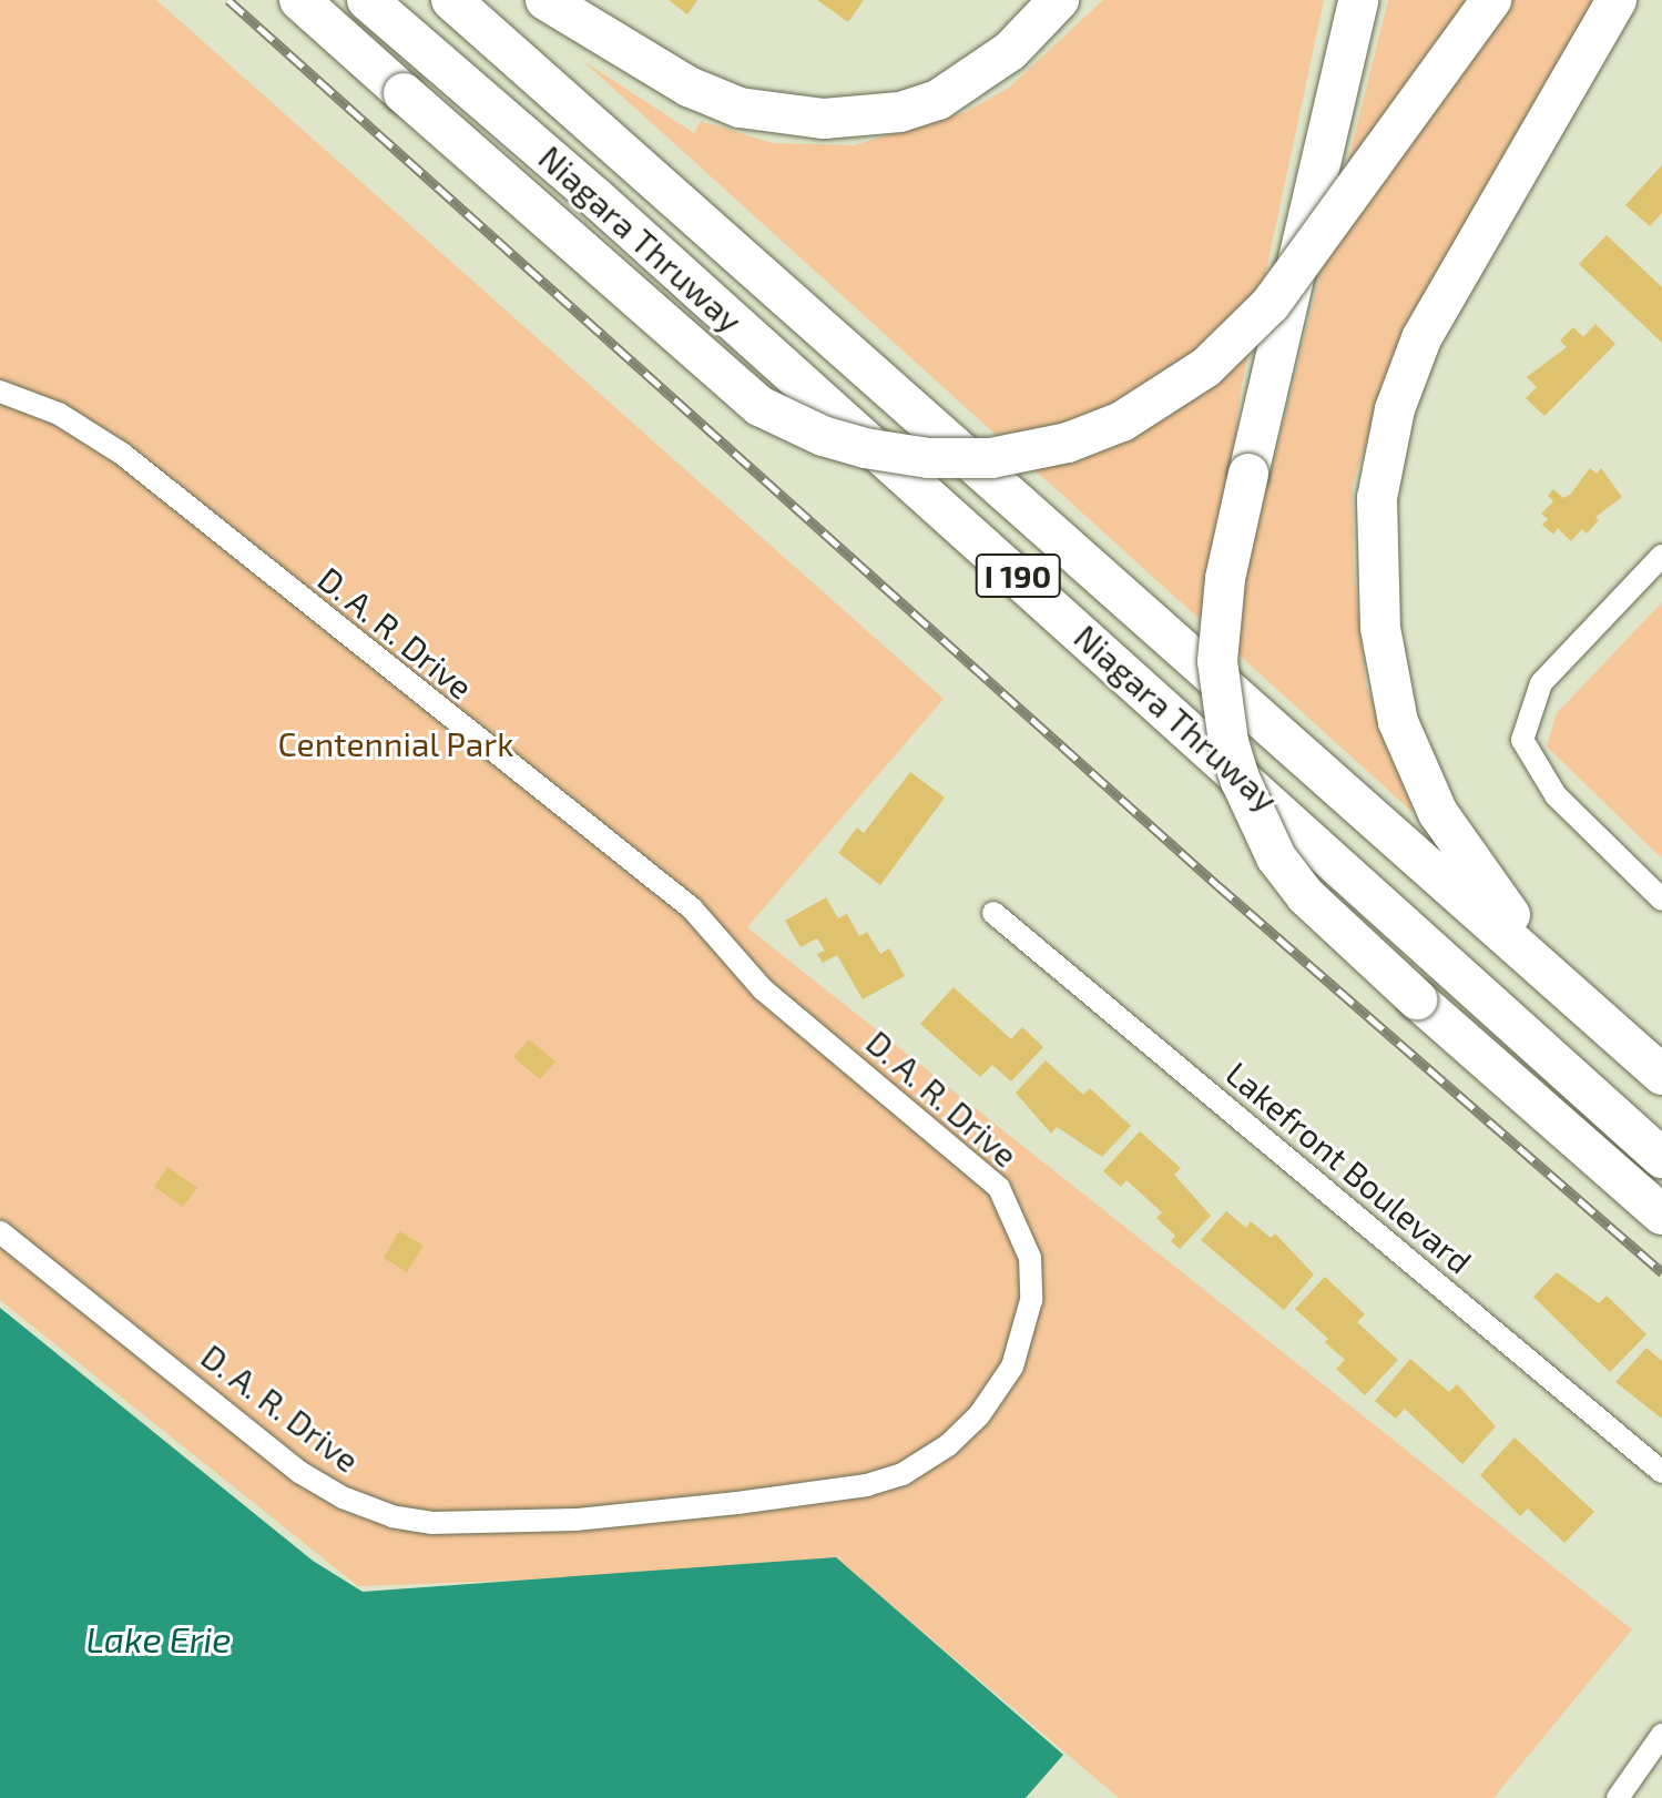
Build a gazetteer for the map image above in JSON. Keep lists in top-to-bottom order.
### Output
{
  "streets": {
    "highway": ["Niagara Thruway", "I 190"],
    "street": ["D. A. R. Drive", "Lakefront Boulevard"]
  },
  "water": ["Lake Erie"],
  "parks": ["Centennial Park"]
}
